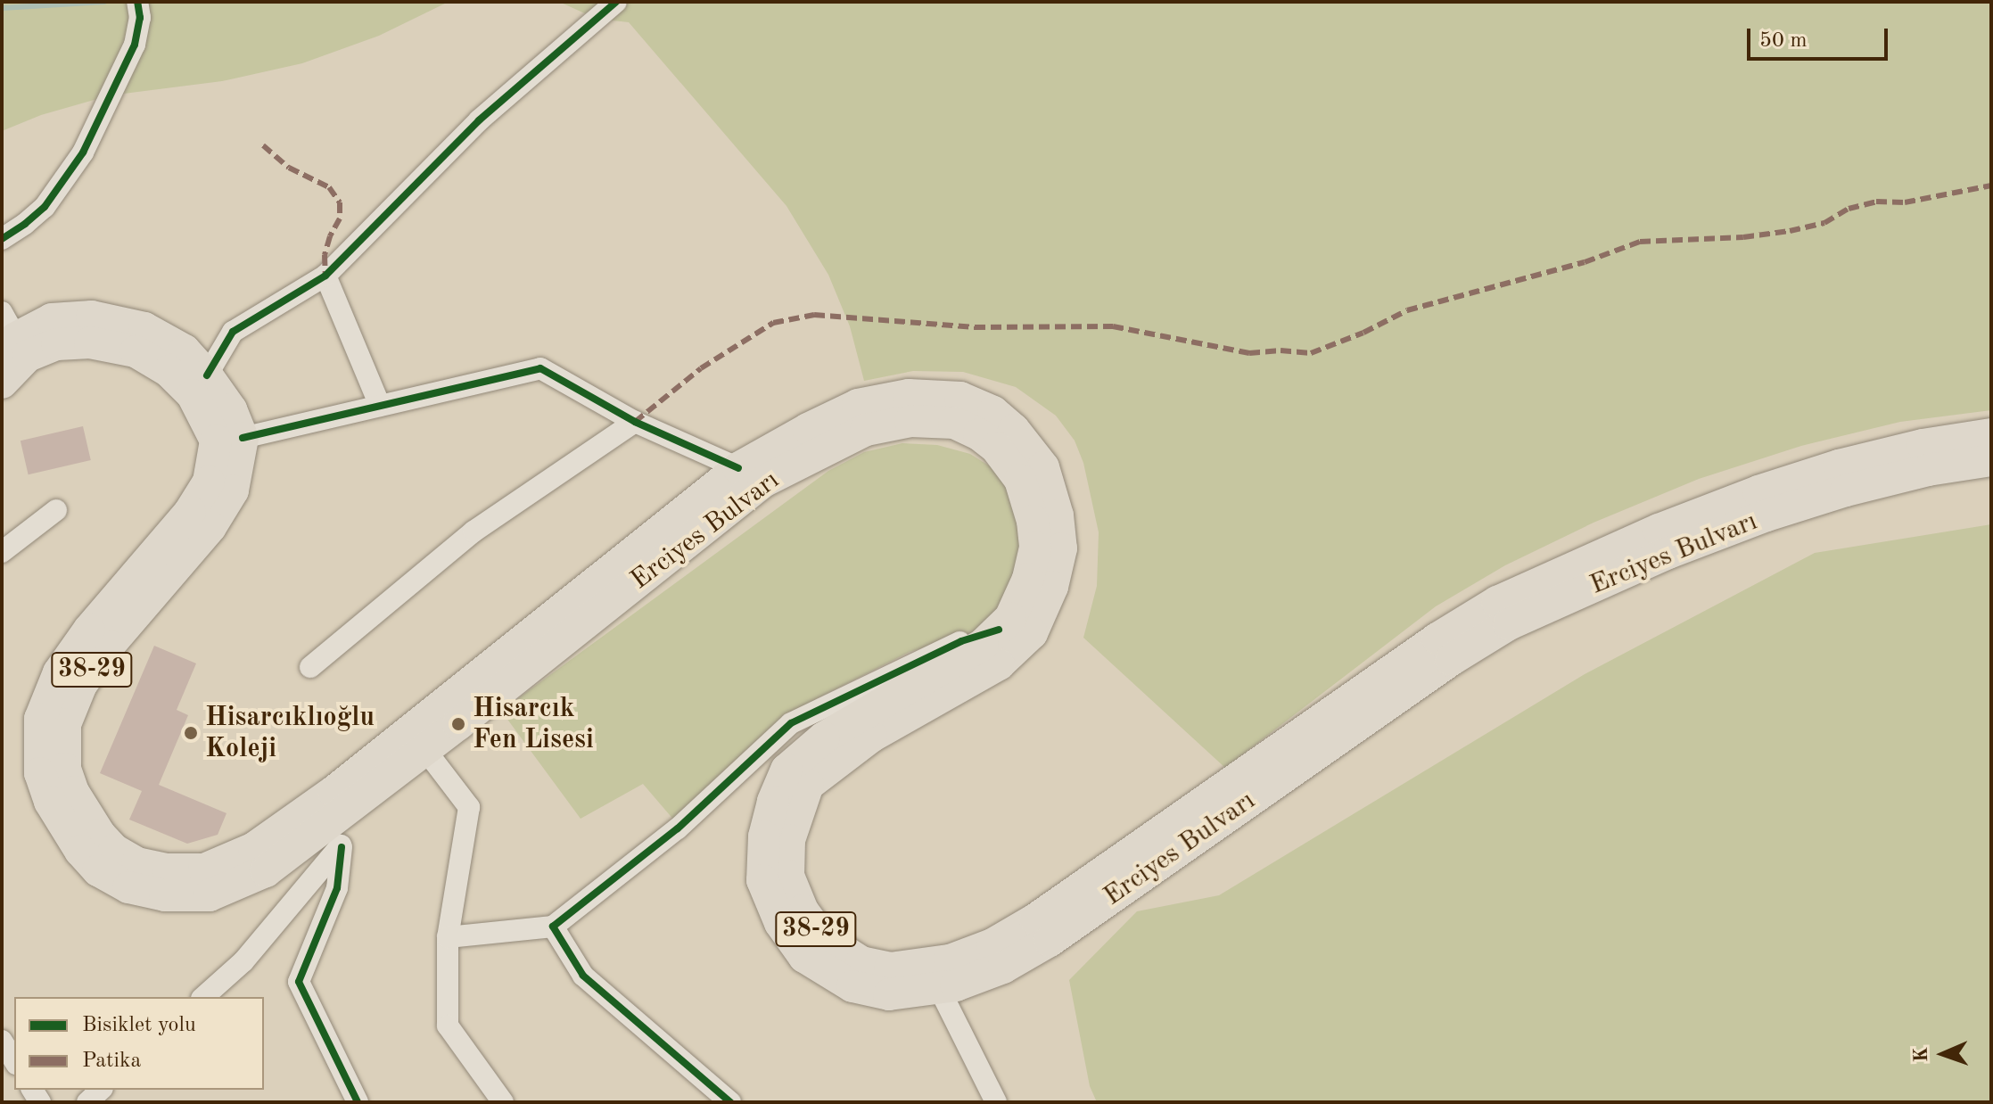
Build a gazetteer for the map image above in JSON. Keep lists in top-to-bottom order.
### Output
{
  "streets": {
    "highway": ["Erciyes Bulvarı", "38-29"]
  },
  "places": ["Hisarcık Fen Lisesi", "Hisarcıklıoğlu Koleji"],
  "legend": ["Bisiklet yolu", "Patika"],
  "scale_bar": "50 m",
  "north": "left"
}
